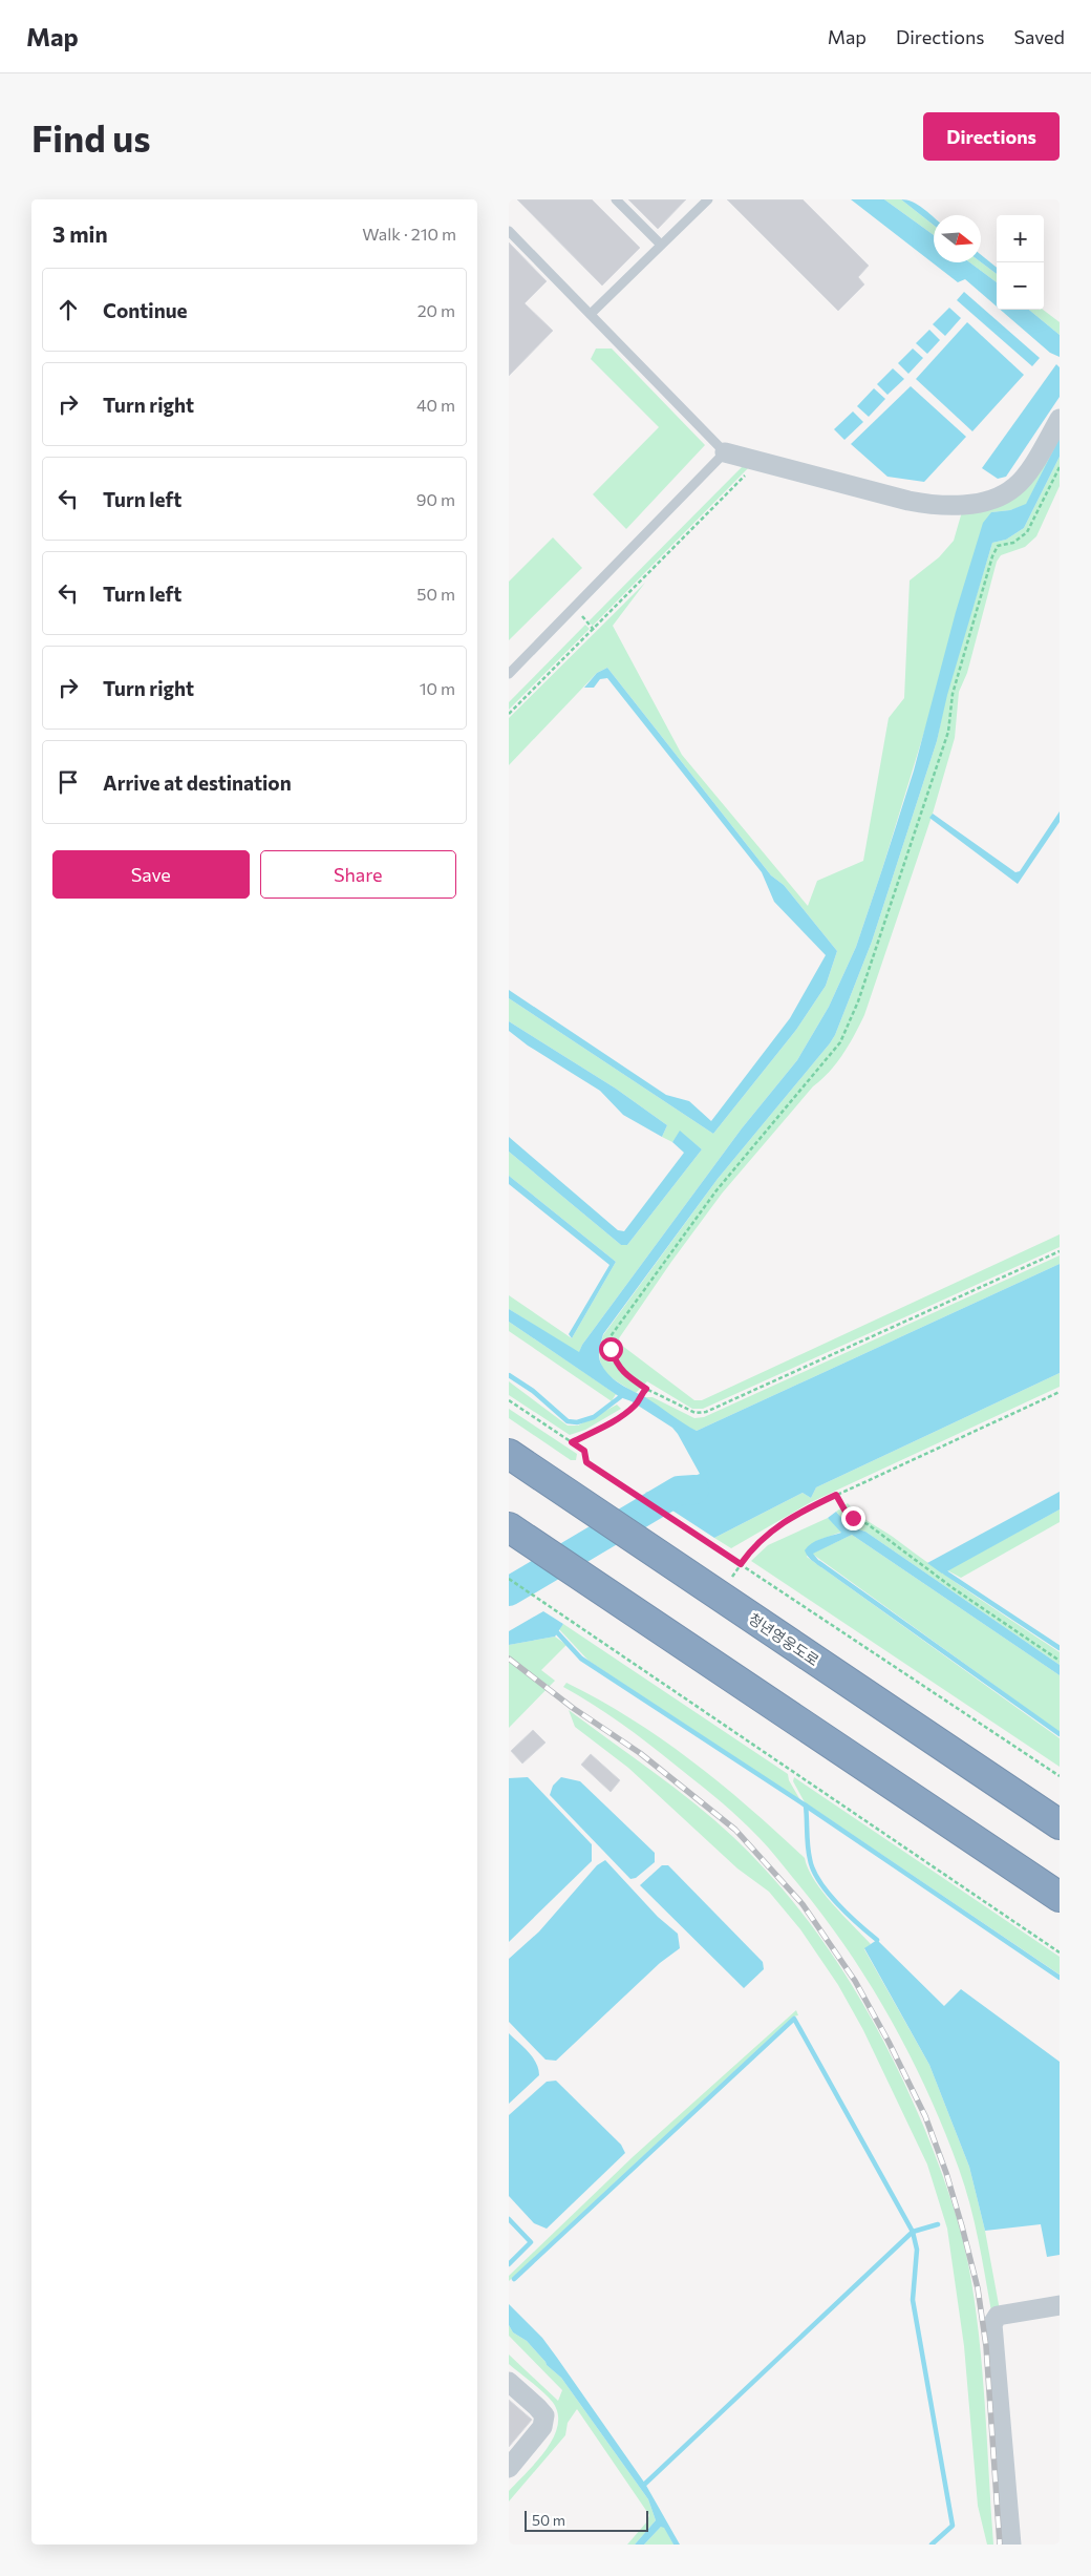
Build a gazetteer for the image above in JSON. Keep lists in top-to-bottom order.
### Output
{
  "streets": {
    "highway": ["청년영웅도로"]
  },
  "scale_bar": "50 m",
  "north": "right",
  "page": {
    "header": "Map",
    "nav": ["Map", "Directions", "Saved"],
    "buttons": [
      "Directions",
      ["Save", "Share"]
    ],
    "title": "Find us",
    "heading": ["3 min", "Walk · 210 m"],
    "map_buttons": ["+", "−"],
    "list": [
      ["Continue", "20 m"],
      ["Turn right", "40 m"],
      ["Turn left", "90 m"],
      ["Turn left", "50 m"],
      ["Turn right", "10 m"],
      "Arrive at destination"
    ],
    "scale": "50 m"
  }
}
